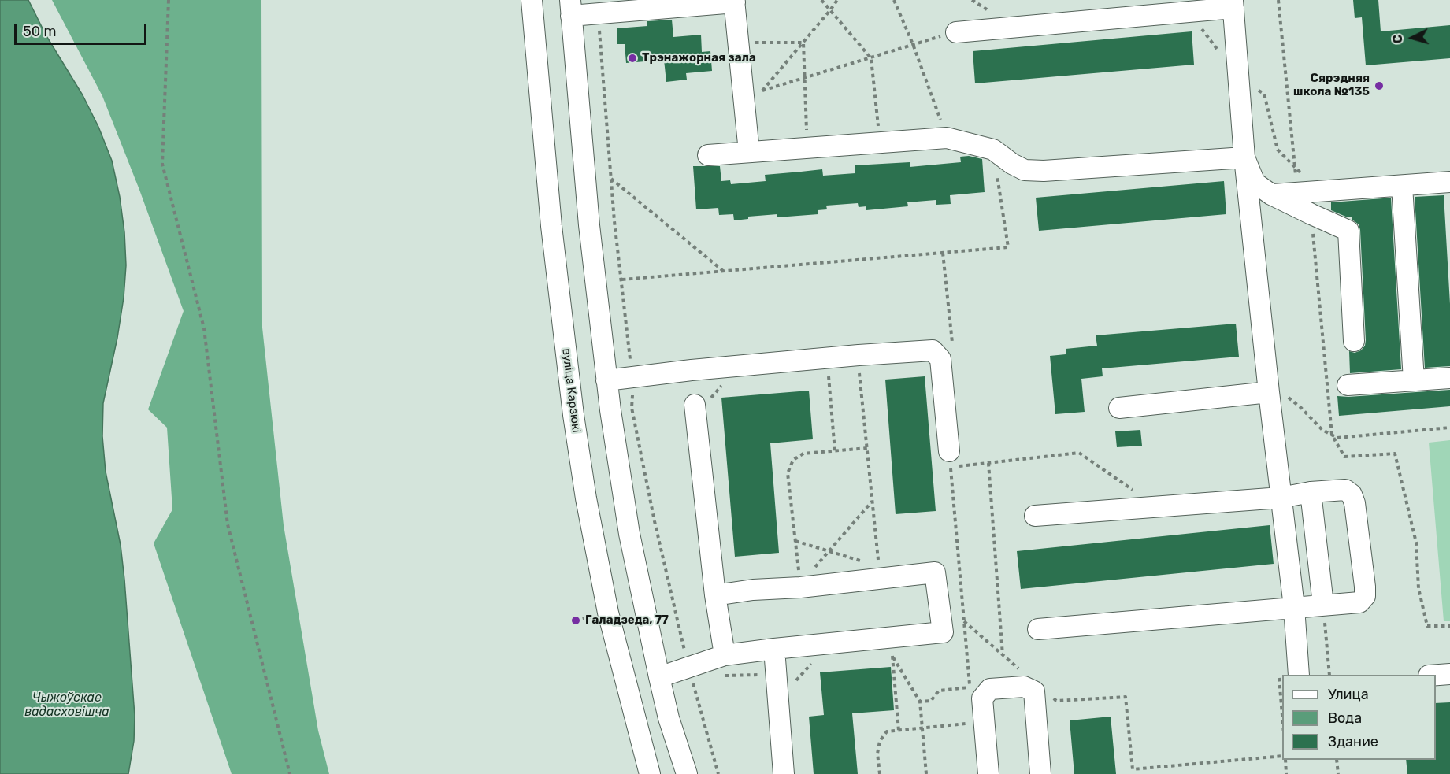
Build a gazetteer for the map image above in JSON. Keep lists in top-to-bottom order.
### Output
{
  "streets": {
    "street": ["вуліца Карзюкі"]
  },
  "water": ["Чыжоўскае вадасховішча"],
  "places": ["Трэнажорная зала", "Сярэдняя школа №135", "Галадзеда, 77"],
  "legend": ["Улица", "Вода", "Здание"],
  "scale_bar": "50 m",
  "north": "left"
}
